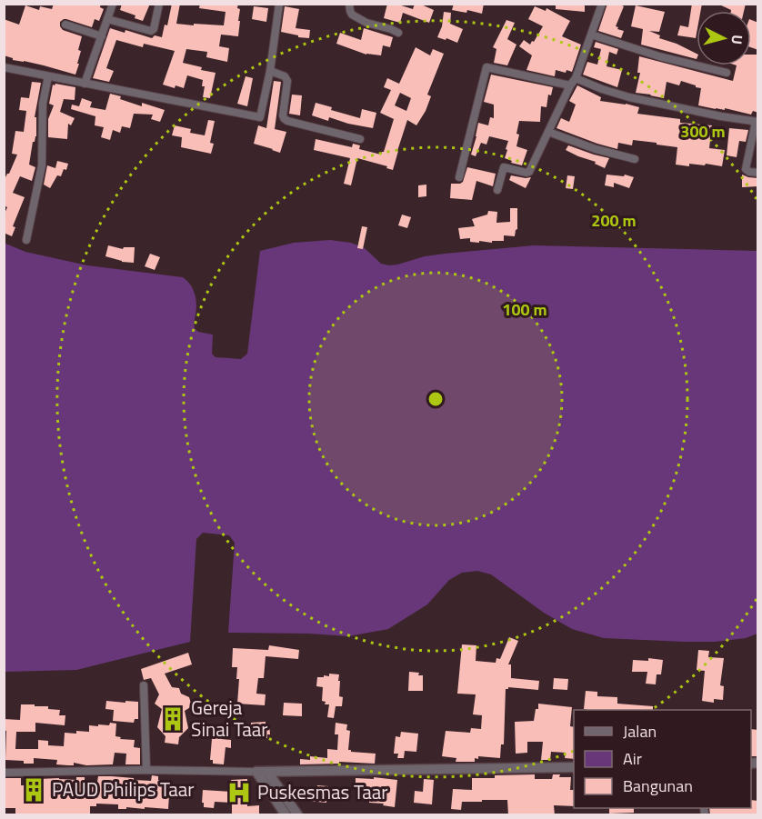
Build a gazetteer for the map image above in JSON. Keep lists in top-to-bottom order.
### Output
{
  "places": {
    "building": ["Gereja Sinai Taar", "PAUD Philips Taar"],
    "hospital": ["Puskesmas Taar"]
  },
  "legend": ["Jalan", "Air", "Bangunan"],
  "north": "right",
  "rings": ["300 m", "200 m", "100 m"]
}
